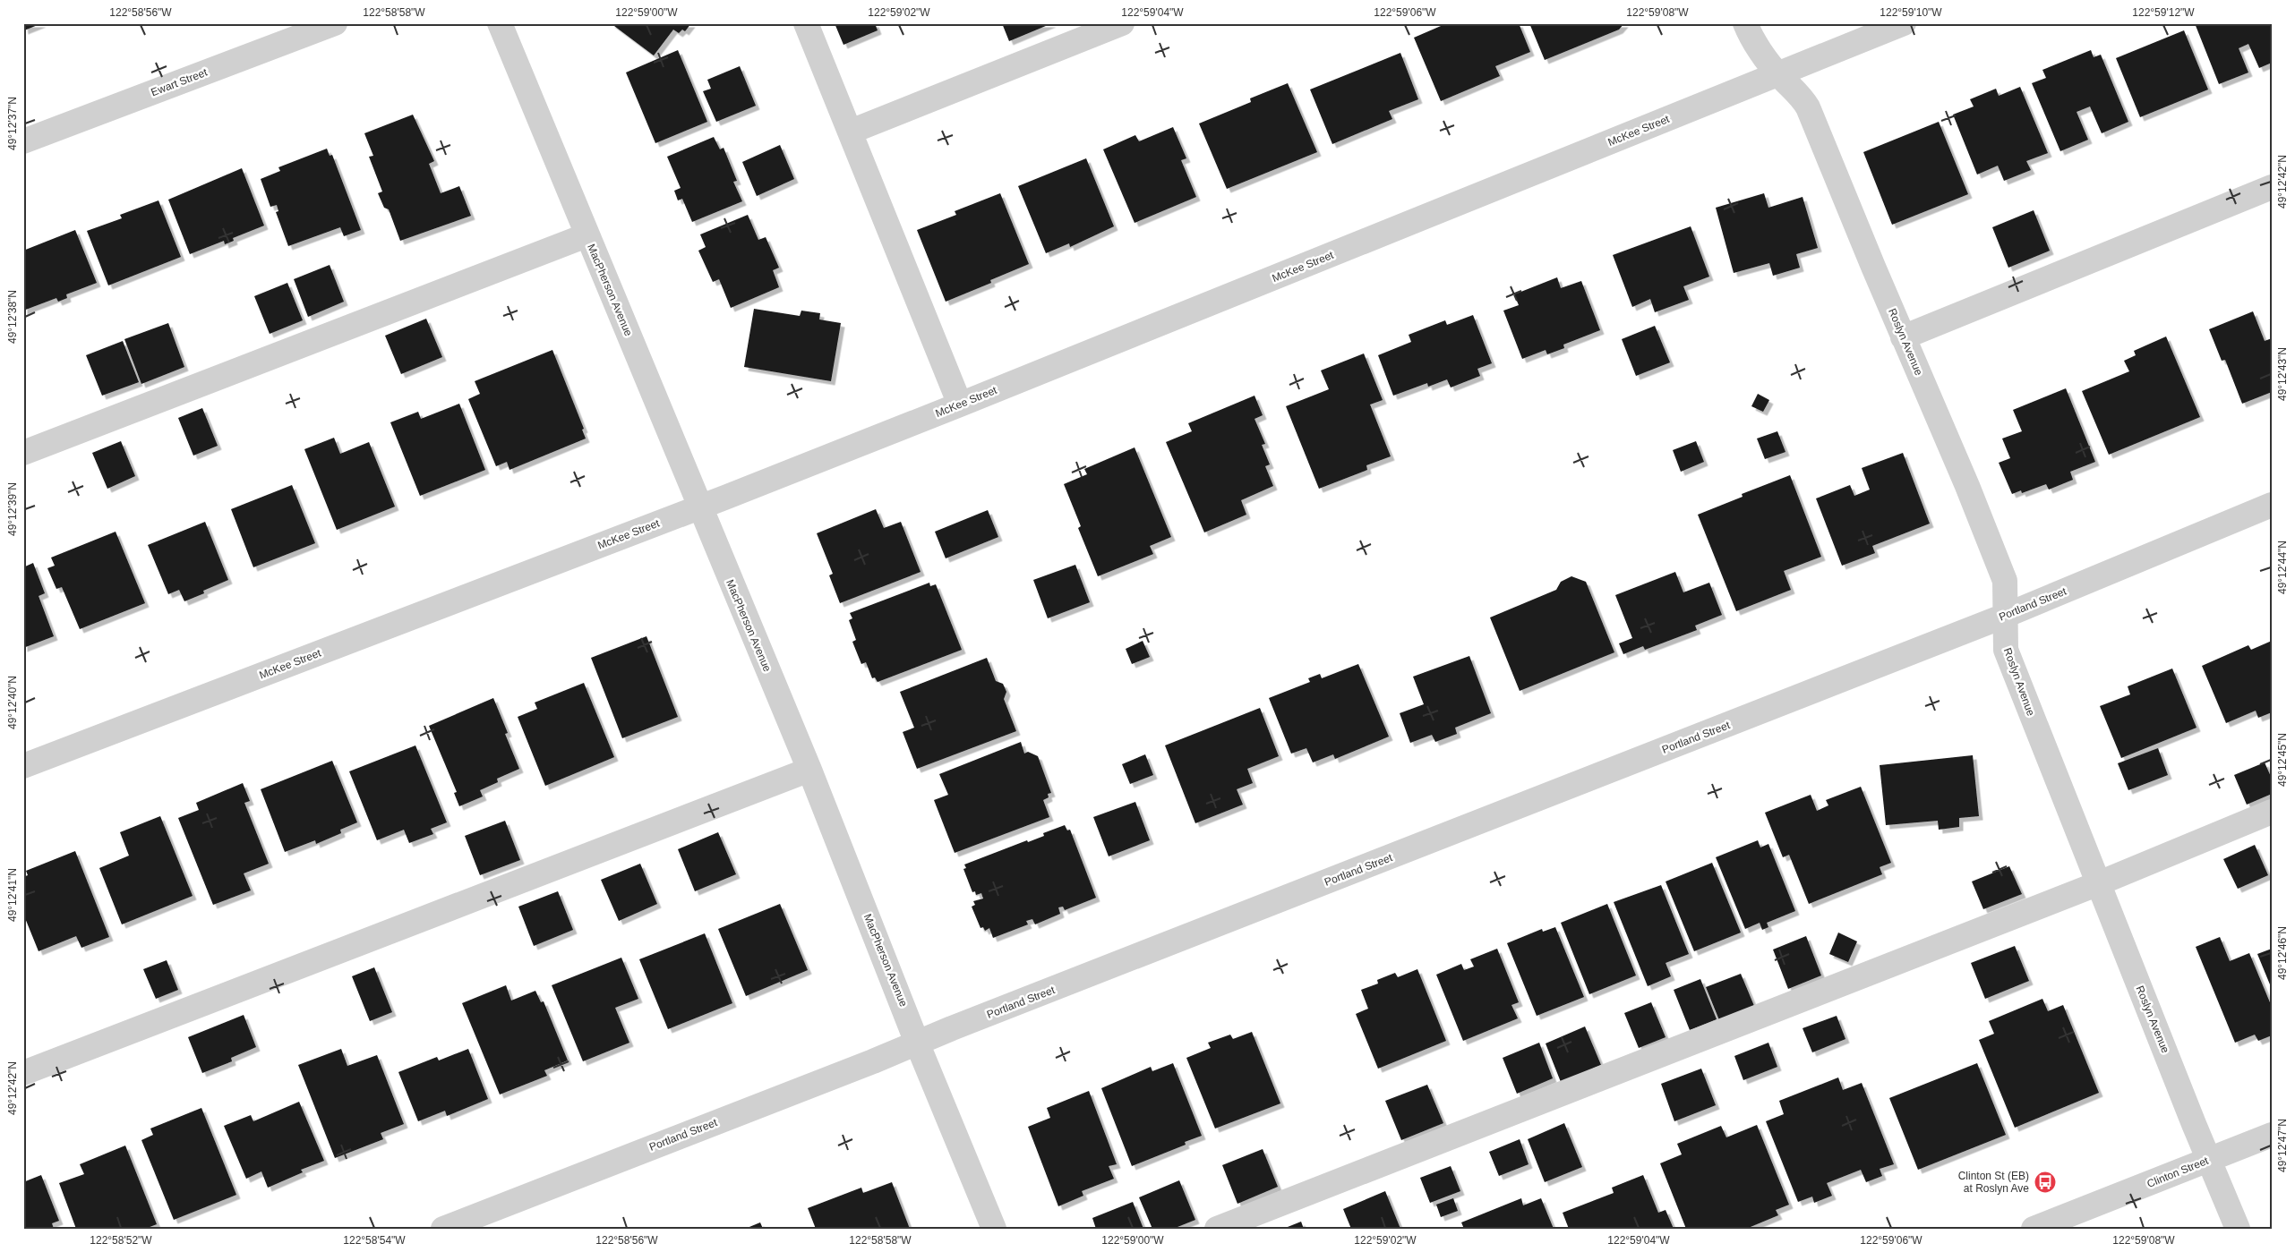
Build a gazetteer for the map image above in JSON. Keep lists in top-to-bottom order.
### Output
{
  "streets": {
    "street": [
      "Ewart Street",
      "McKee Street",
      "MacPherson Avenue",
      "Roslyn Avenue",
      "Portland Street",
      "Clinton Street"
    ]
  },
  "crossings": [
    ["McKee Street", "MacPherson Avenue"],
    ["McKee Street", "Roslyn Avenue"],
    ["MacPherson Avenue", "Portland Street"],
    ["Roslyn Avenue", "Portland Street"],
    ["Roslyn Avenue", "Clinton Street"]
  ],
  "places": {
    "bus stop": ["Clinton St (EB) at Roslyn Ave"]
  },
  "coordinates": [
    "122°58'56\"W",
    "122°58'58\"W",
    "122°59'00\"W",
    "122°59'02\"W",
    "122°59'04\"W",
    "122°59'06\"W",
    "122°59'08\"W",
    "122°59'10\"W",
    "122°59'12\"W",
    "49°12'37\"N",
    "49°12'42\"N",
    "49°12'38\"N",
    "49°12'43\"N",
    "49°12'39\"N",
    "49°12'44\"N",
    "49°12'40\"N",
    "49°12'45\"N",
    "49°12'41\"N",
    "49°12'46\"N",
    "49°12'47\"N",
    "122°58'52\"W",
    "122°58'54\"W"
  ]
}
